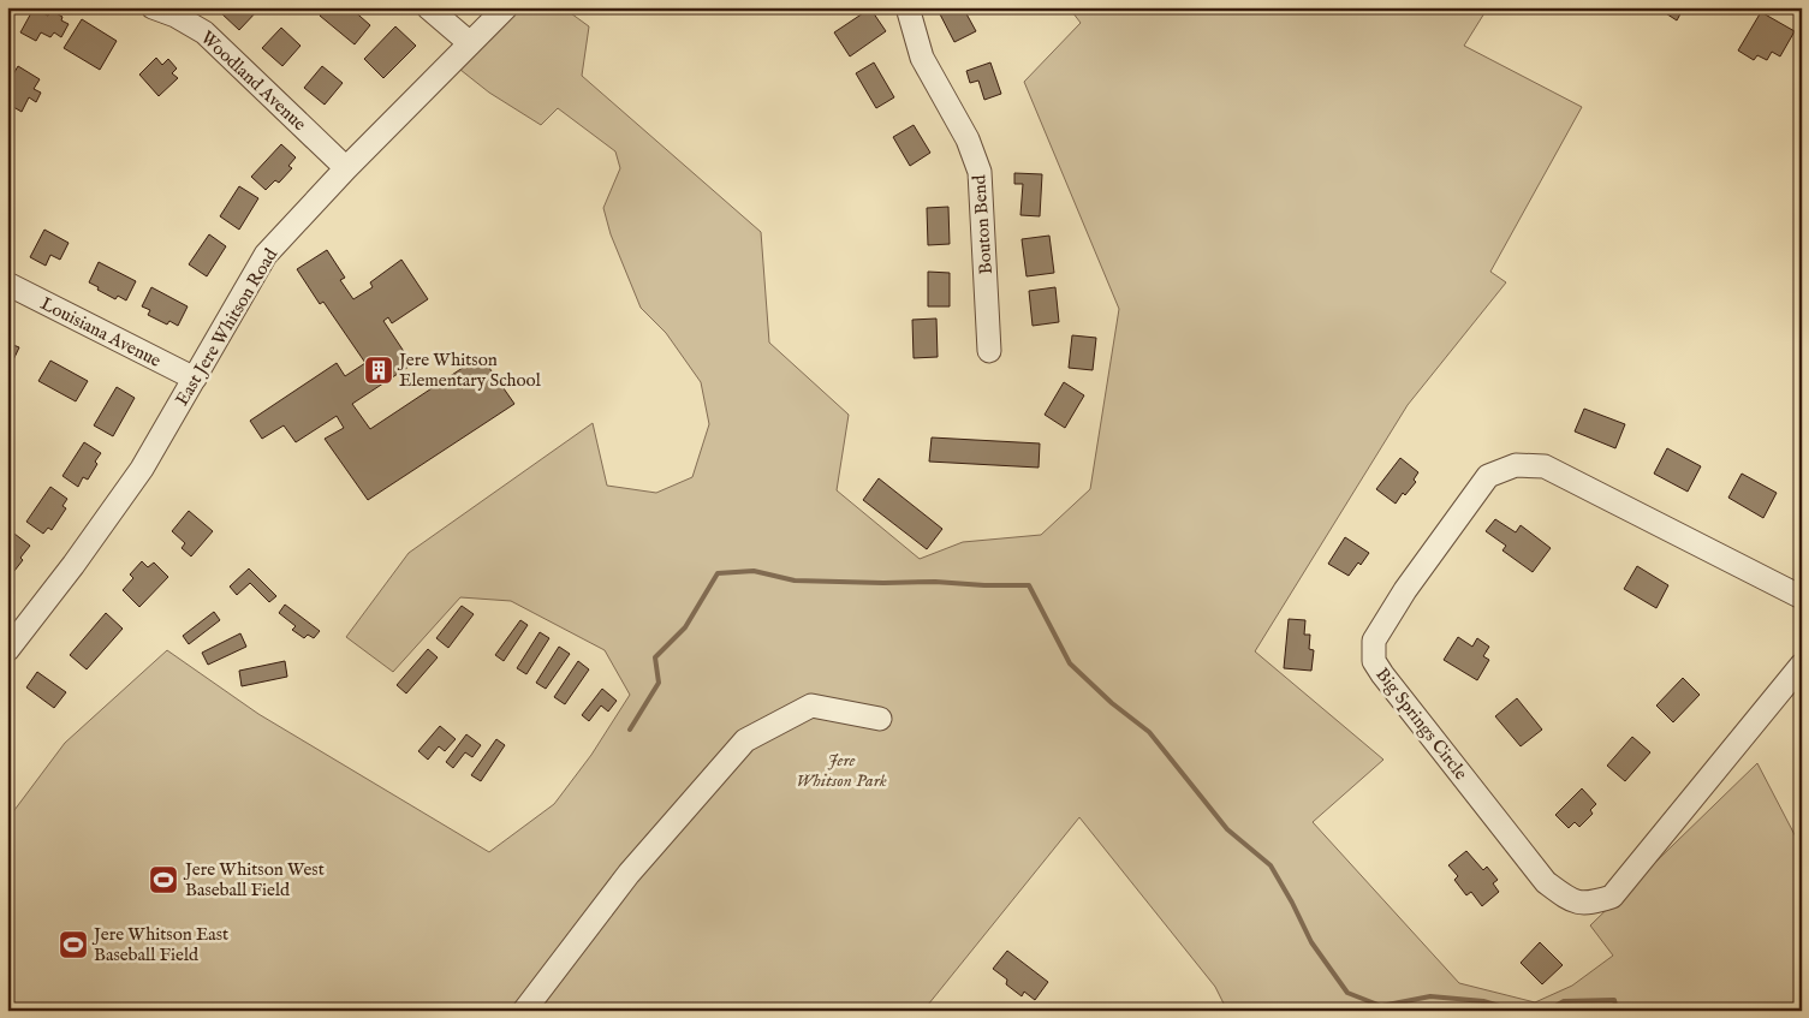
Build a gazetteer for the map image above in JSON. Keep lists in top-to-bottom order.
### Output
{
  "streets": {
    "street": [
      "Woodland Avenue",
      "Bouton Bend",
      "East Jere Whitson Road",
      "Louisiana Avenue",
      "Big Springs Circle"
    ]
  },
  "crossings": [
    ["Woodland Avenue", "East Jere Whitson Road"],
    ["East Jere Whitson Road", "Louisiana Avenue"]
  ],
  "parks": ["Jere Whitson Park"],
  "places": {
    "building": ["Jere Whitson Elementary School"],
    "sports": ["Jere Whitson West Baseball Field", "Jere Whitson East Baseball Field"]
  }
}
